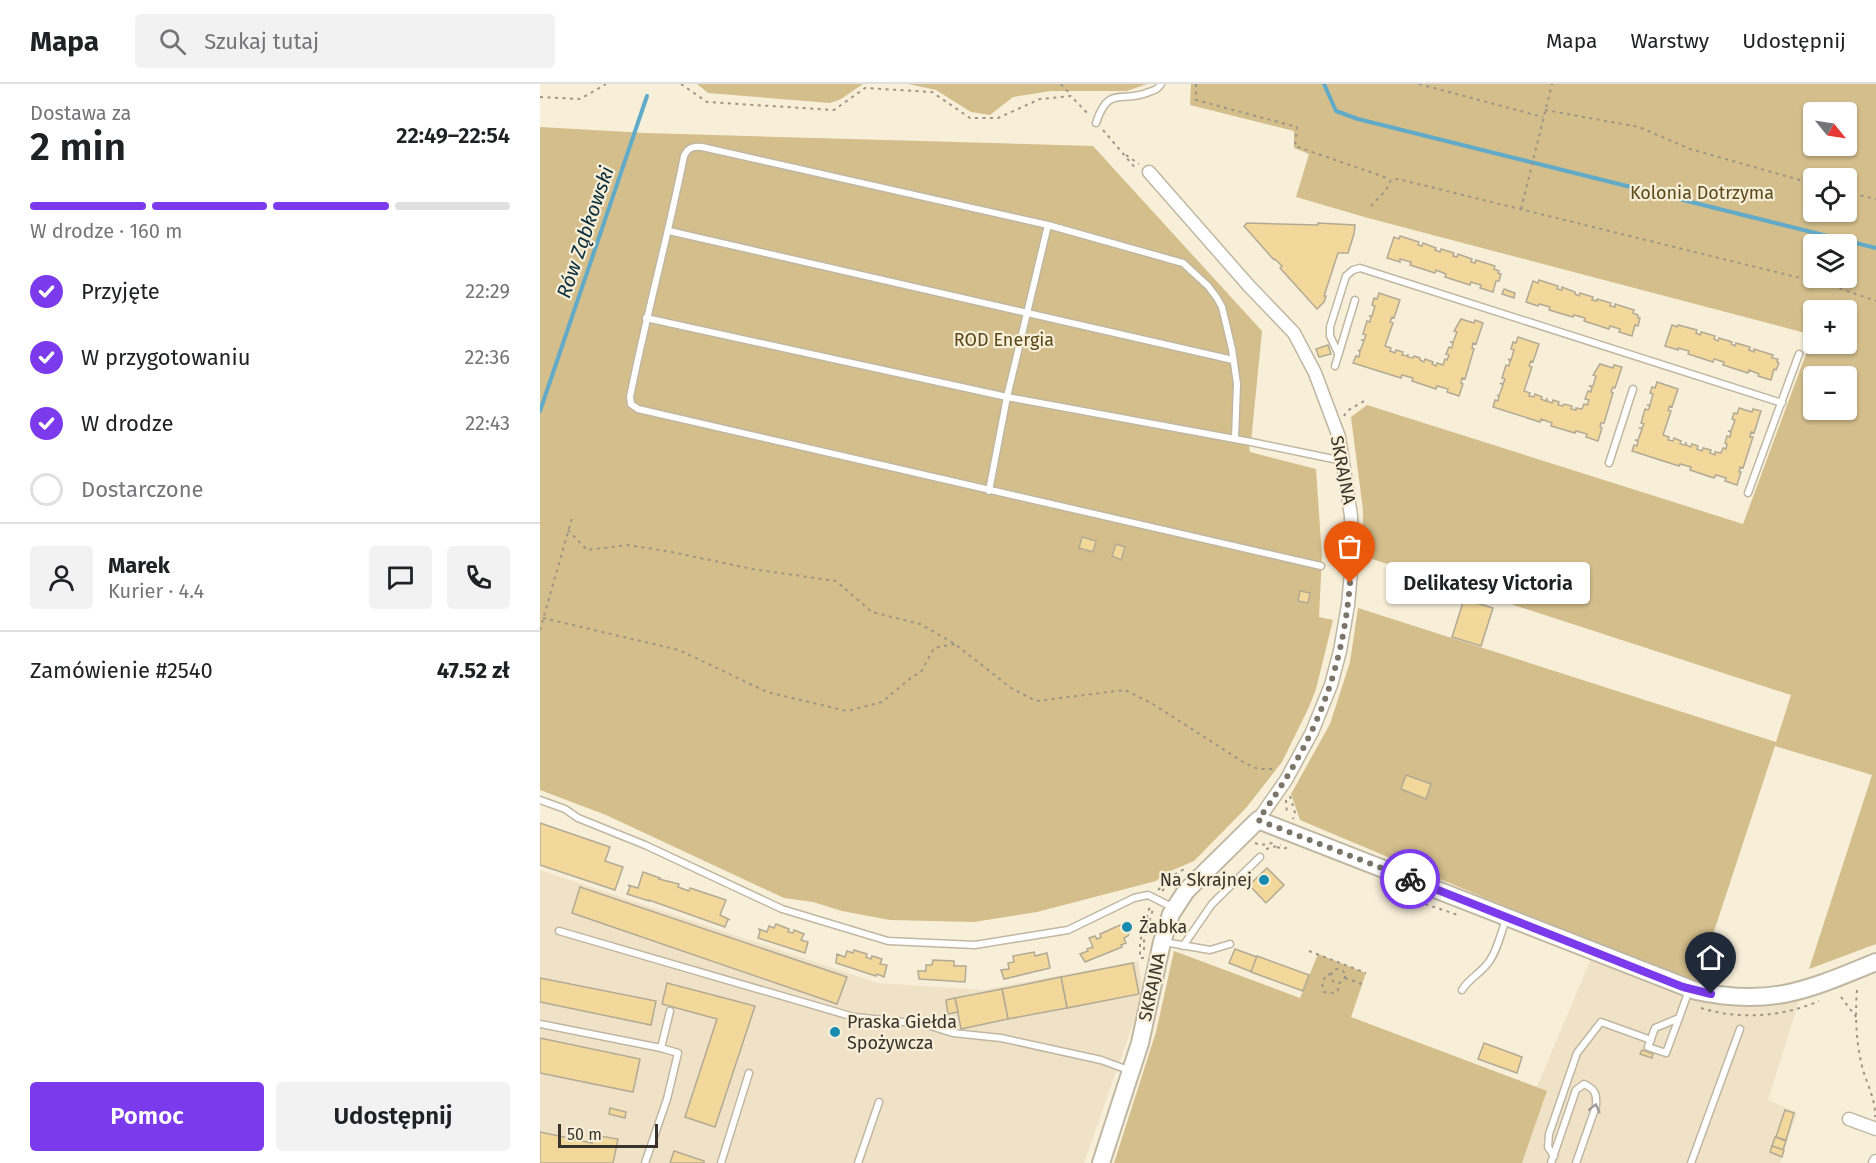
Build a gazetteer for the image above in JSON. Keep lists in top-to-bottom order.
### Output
{
  "streets": {
    "street": ["SKRAJNA"]
  },
  "water": ["Rów Ząbkowski"],
  "parks": ["Kolonia Dotrzyma", "ROD Energia"],
  "places": [
    "Delikatesy Victoria",
    "Na Skrajnej",
    "Żabka",
    "Praska Giełda Spożywcza"
  ],
  "scale_bar": "50 m",
  "north": "bottom right",
  "page": {
    "header": "Mapa",
    "search": "Szukaj tutaj",
    "nav": ["Mapa", "Warstwy", "Udostępnij"],
    "heading": ["2 min", "Dostawa za", "22:49–22:54"],
    "panel": [
      "Marek",
      "Kurier · 4.4",
      "Zamówienie #2540",
      "47.52 zł"
    ],
    "map_buttons": ["+", "−"],
    "bar": "W drodze · 160 m",
    "list": [
      ["Przyjęte", "22:29"],
      ["W przygotowaniu", "22:36"],
      ["W drodze", "22:43"],
      "Dostarczone"
    ],
    "bubble": "Delikatesy Victoria",
    "buttons": ["Pomoc", "Udostępnij"],
    "scale": "50 m"
  }
}
